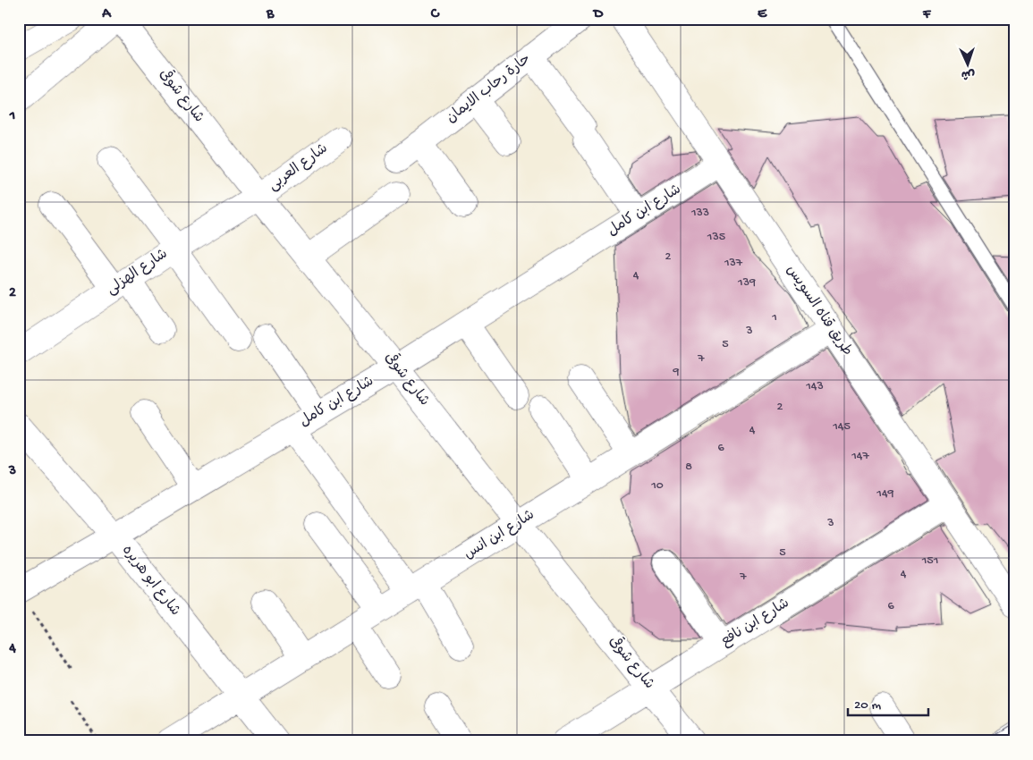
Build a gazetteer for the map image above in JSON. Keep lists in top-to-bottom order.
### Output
{
  "streets": {
    "street": [
      "حارة رحاب الايمان",
      "شارع شوقى",
      "شارع العربى",
      "شارع ابن كامل",
      "شارع الهزلى",
      "طريق قناه السويس",
      "شارع ابن انس",
      "شارع ابو هريره",
      "شارع ابن نافع"
    ]
  },
  "crossings": [
    ["شارع شوقى", "شارع العربى"],
    ["شارع شوقى", "شارع ابن كامل"],
    ["شارع شوقى", "شارع الهزلى"],
    ["شارع شوقى", "شارع ابن انس"],
    ["شارع شوقى", "شارع ابن نافع"],
    ["شارع العربى", "شارع الهزلى"],
    ["شارع ابن كامل", "طريق قناه السويس"],
    ["شارع ابن كامل", "شارع ابو هريره"],
    ["طريق قناه السويس", "شارع ابن انس"],
    ["طريق قناه السويس", "شارع ابن نافع"],
    ["شارع ابن انس", "شارع ابو هريره"]
  ],
  "house_numbers": [
    "133",
    "135",
    "2",
    "137",
    "4",
    "139",
    "1",
    "3",
    "5",
    "7",
    "9",
    "143",
    "2",
    "145",
    "4",
    "6",
    "147",
    "8",
    "10",
    "149",
    "3",
    "5",
    "151",
    "4",
    "7",
    "6"
  ],
  "scale_bar": "20 m",
  "north": "bottom",
  "grid": {
    "columns": [
      "A",
      "B",
      "C",
      "D",
      "E",
      "F"
    ],
    "rows": [
      "1",
      "2",
      "3",
      "4"
    ]
  }
}
